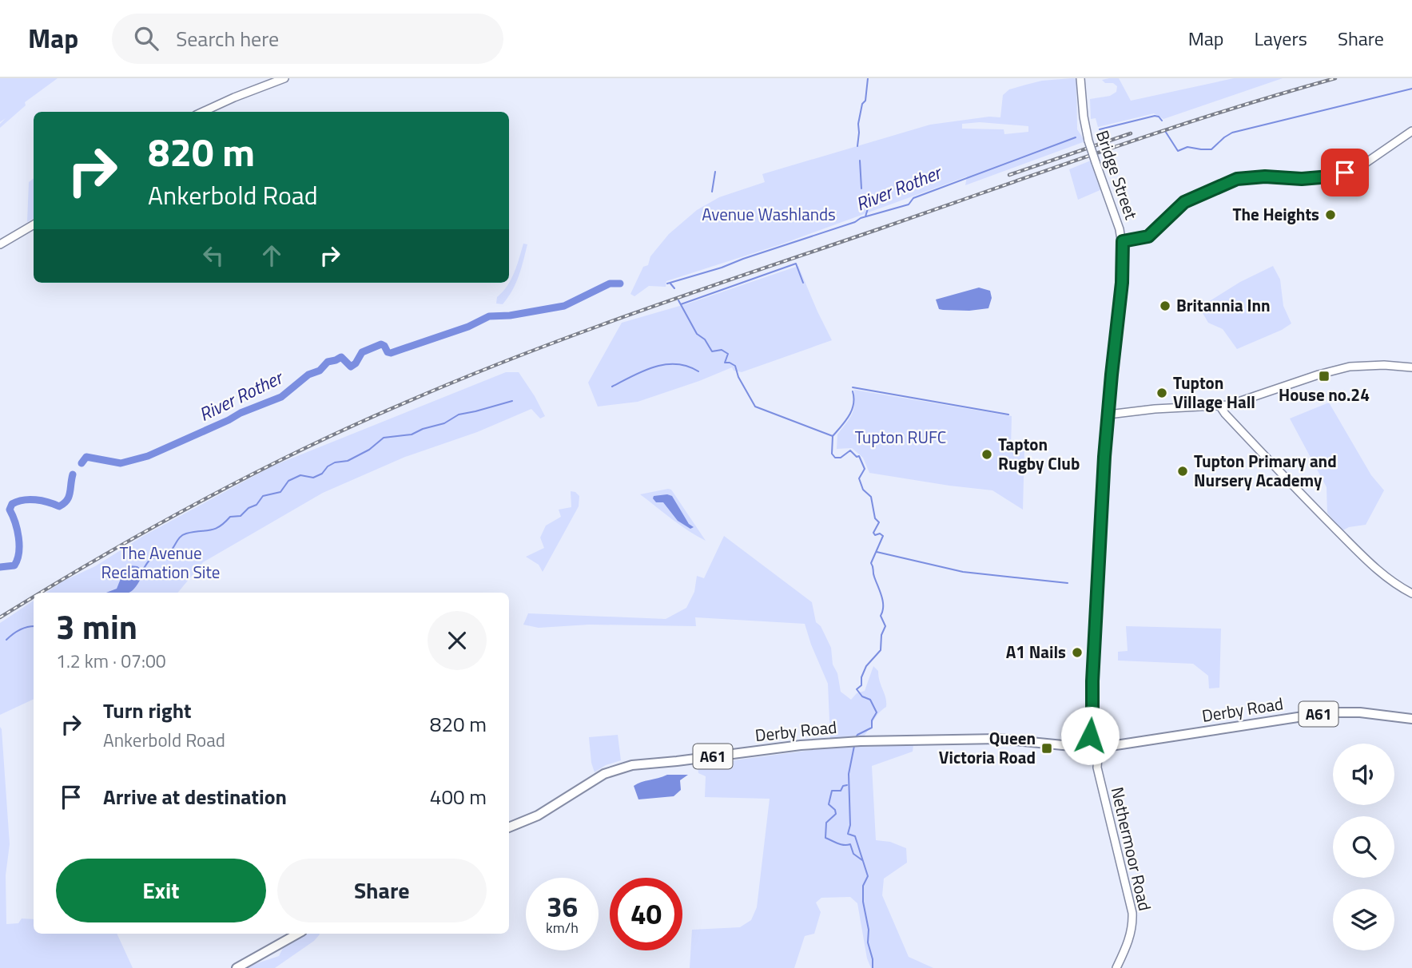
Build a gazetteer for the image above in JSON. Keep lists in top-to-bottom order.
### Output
{
  "streets": {
    "highway": ["Derby Road", "A61"],
    "street": ["Bridge Street", "Nethermoor Road"]
  },
  "crossings": [
    ["Derby Road", "Nethermoor Road"]
  ],
  "water": ["River Rother"],
  "parks": ["Avenue Washlands", "Tupton RUFC", "The Avenue Reclamation Site"],
  "places": {
    "other": [
      "The Heights",
      "Britannia Inn",
      "Tupton Village Hall",
      "Tapton Rugby Club",
      "Tupton Primary and Nursery Academy",
      "A1 Nails"
    ],
    "transit": ["House no.24", "Queen Victoria Road"]
  },
  "page": {
    "header": "Map",
    "search": "Search here",
    "nav": ["Map", "Layers", "Share"],
    "turn": ["820 m", "Ankerbold Road"],
    "heading": ["3 min", "1.2 km · 07:00"],
    "list": [
      {
        "name": "Turn right",
        "note": "Ankerbold Road",
        "value": "820 m"
      },
      {
        "name": "Arrive at destination",
        "value": "400 m"
      }
    ],
    "buttons": ["Exit", "Share"],
    "speed": "36 km/h",
    "limit": "40"
  }
}
